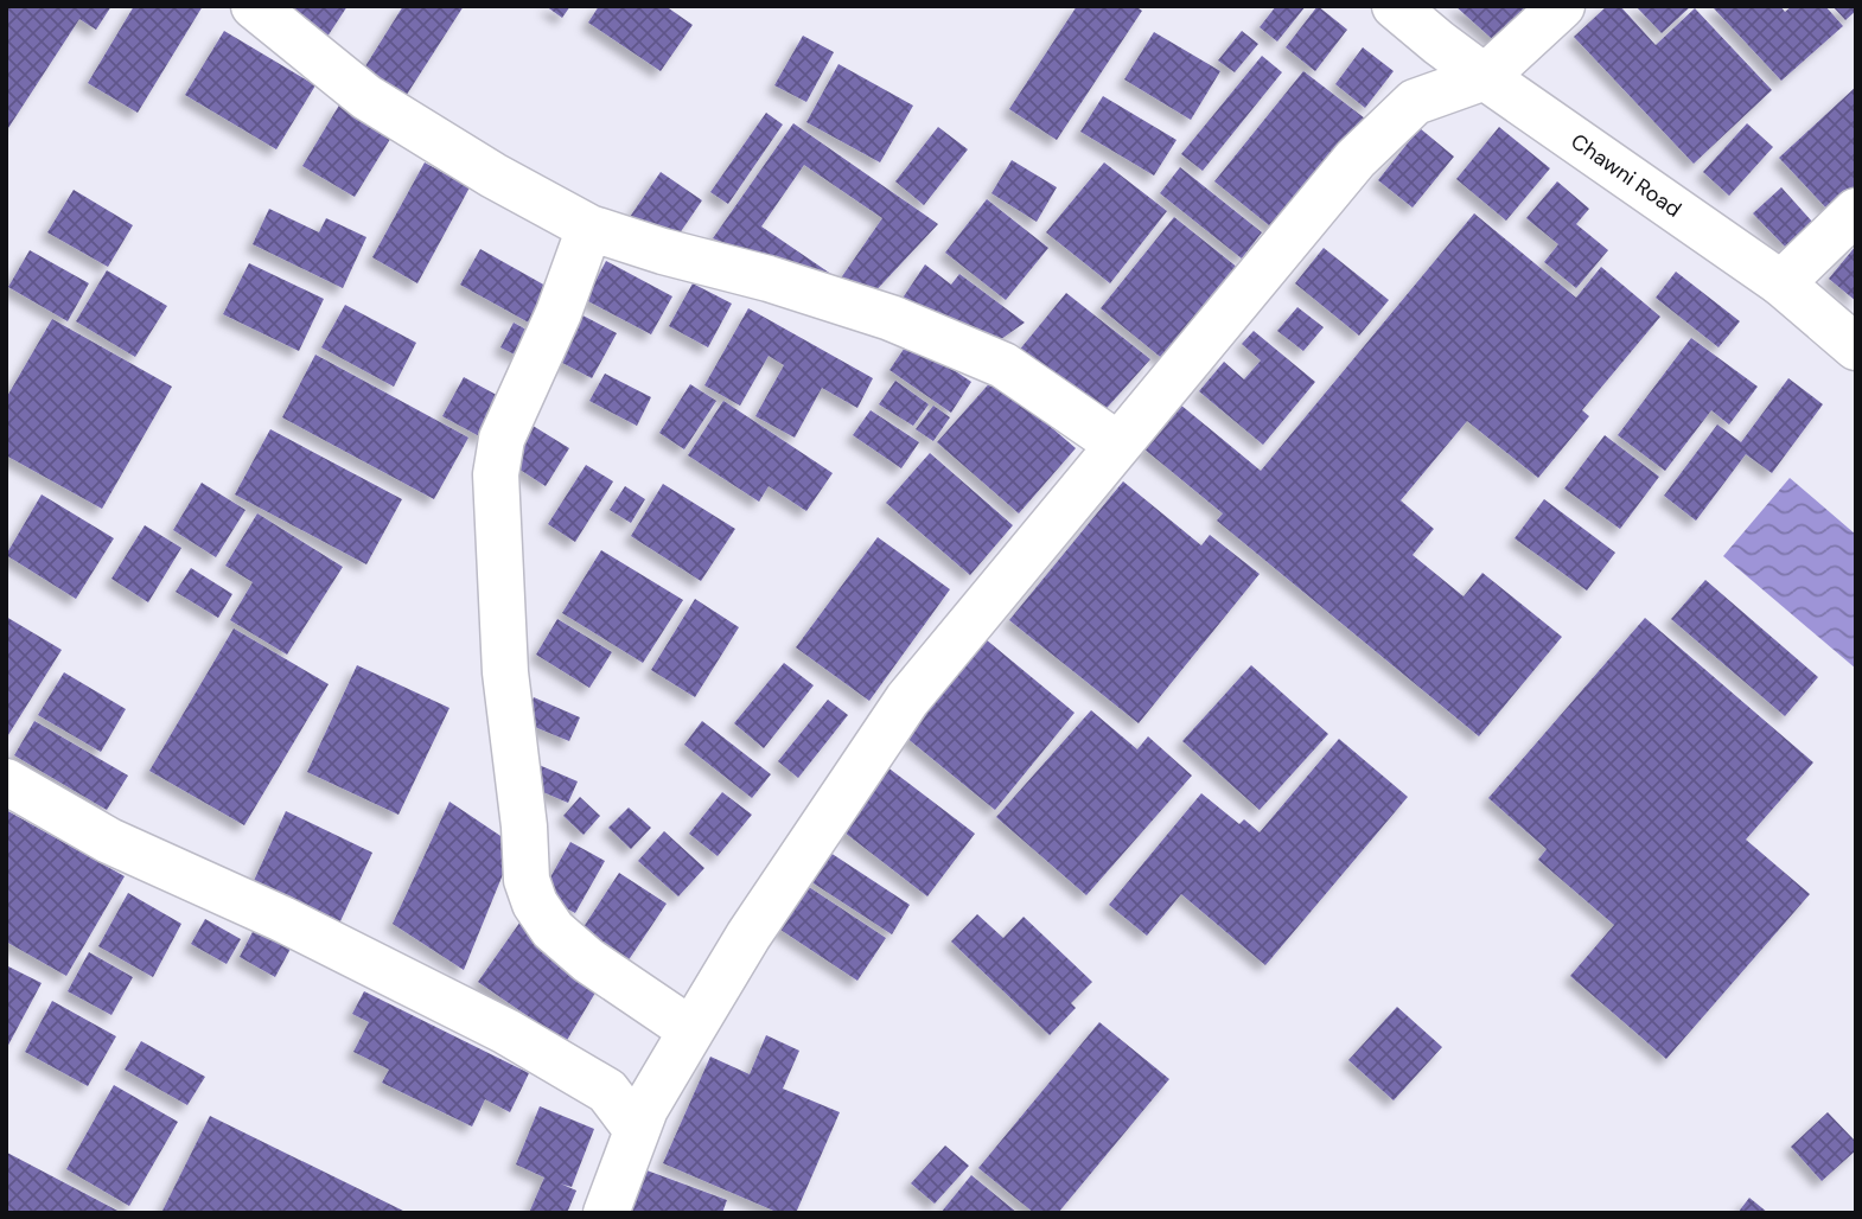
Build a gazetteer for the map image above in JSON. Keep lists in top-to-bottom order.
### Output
{
  "streets": {
    "street": ["Chawni Road"]
  }
}
